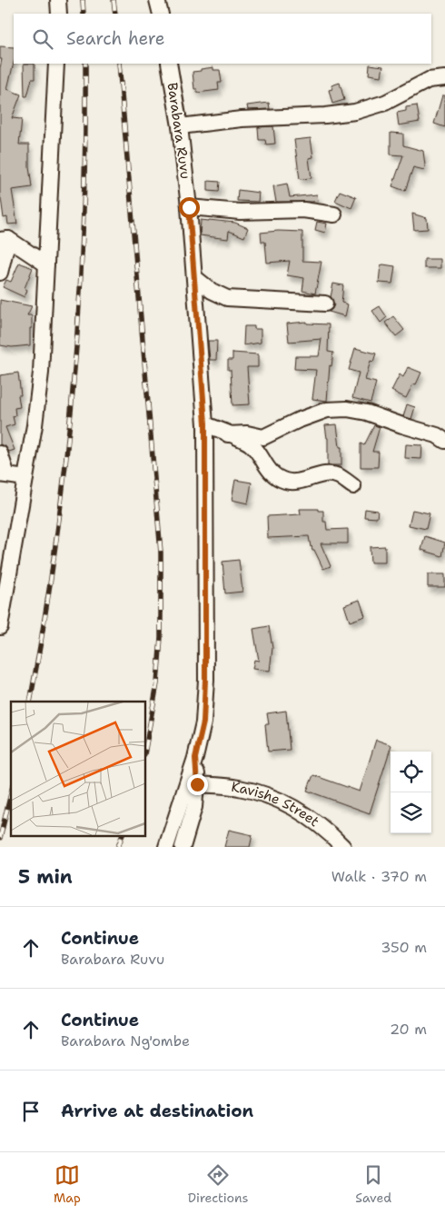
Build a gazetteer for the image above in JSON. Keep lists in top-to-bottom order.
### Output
{
  "streets": {
    "street": ["Barabara Ruvu", "Kavishe Street"]
  },
  "page": {
    "search": "Search here",
    "heading": ["5 min", "Walk · 370 m"],
    "list": [
      ["Continue", "Barabara Ruvu", "350 m"],
      ["Continue", "Barabara Ng'ombe", "20 m"],
      "Arrive at destination"
    ],
    "nav": ["Map", "Directions", "Saved"]
  }
}
